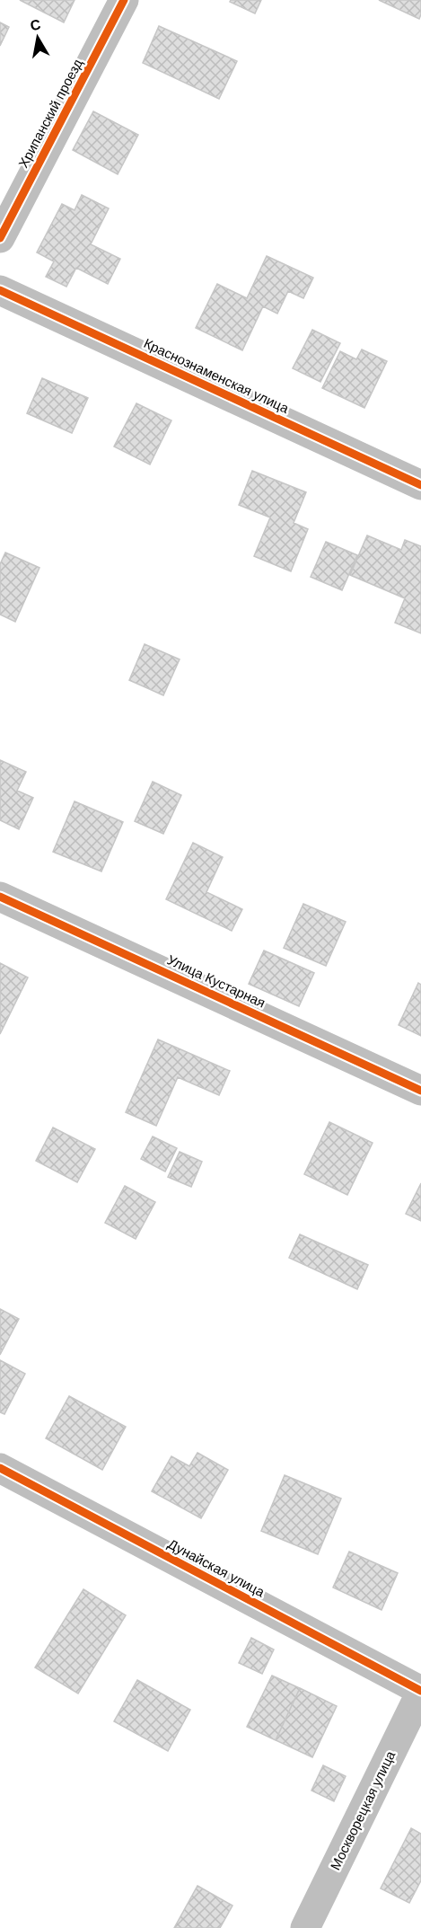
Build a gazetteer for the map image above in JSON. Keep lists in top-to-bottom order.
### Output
{
  "streets": {
    "street": [
      "Хрипанский проезд",
      "Краснознаменская улица",
      "Улица Кустарная",
      "Дунайская улица",
      "Москворецкая улица"
    ]
  },
  "crossings": [
    ["Дунайская улица", "Москворецкая улица"]
  ],
  "north": "top"
}
